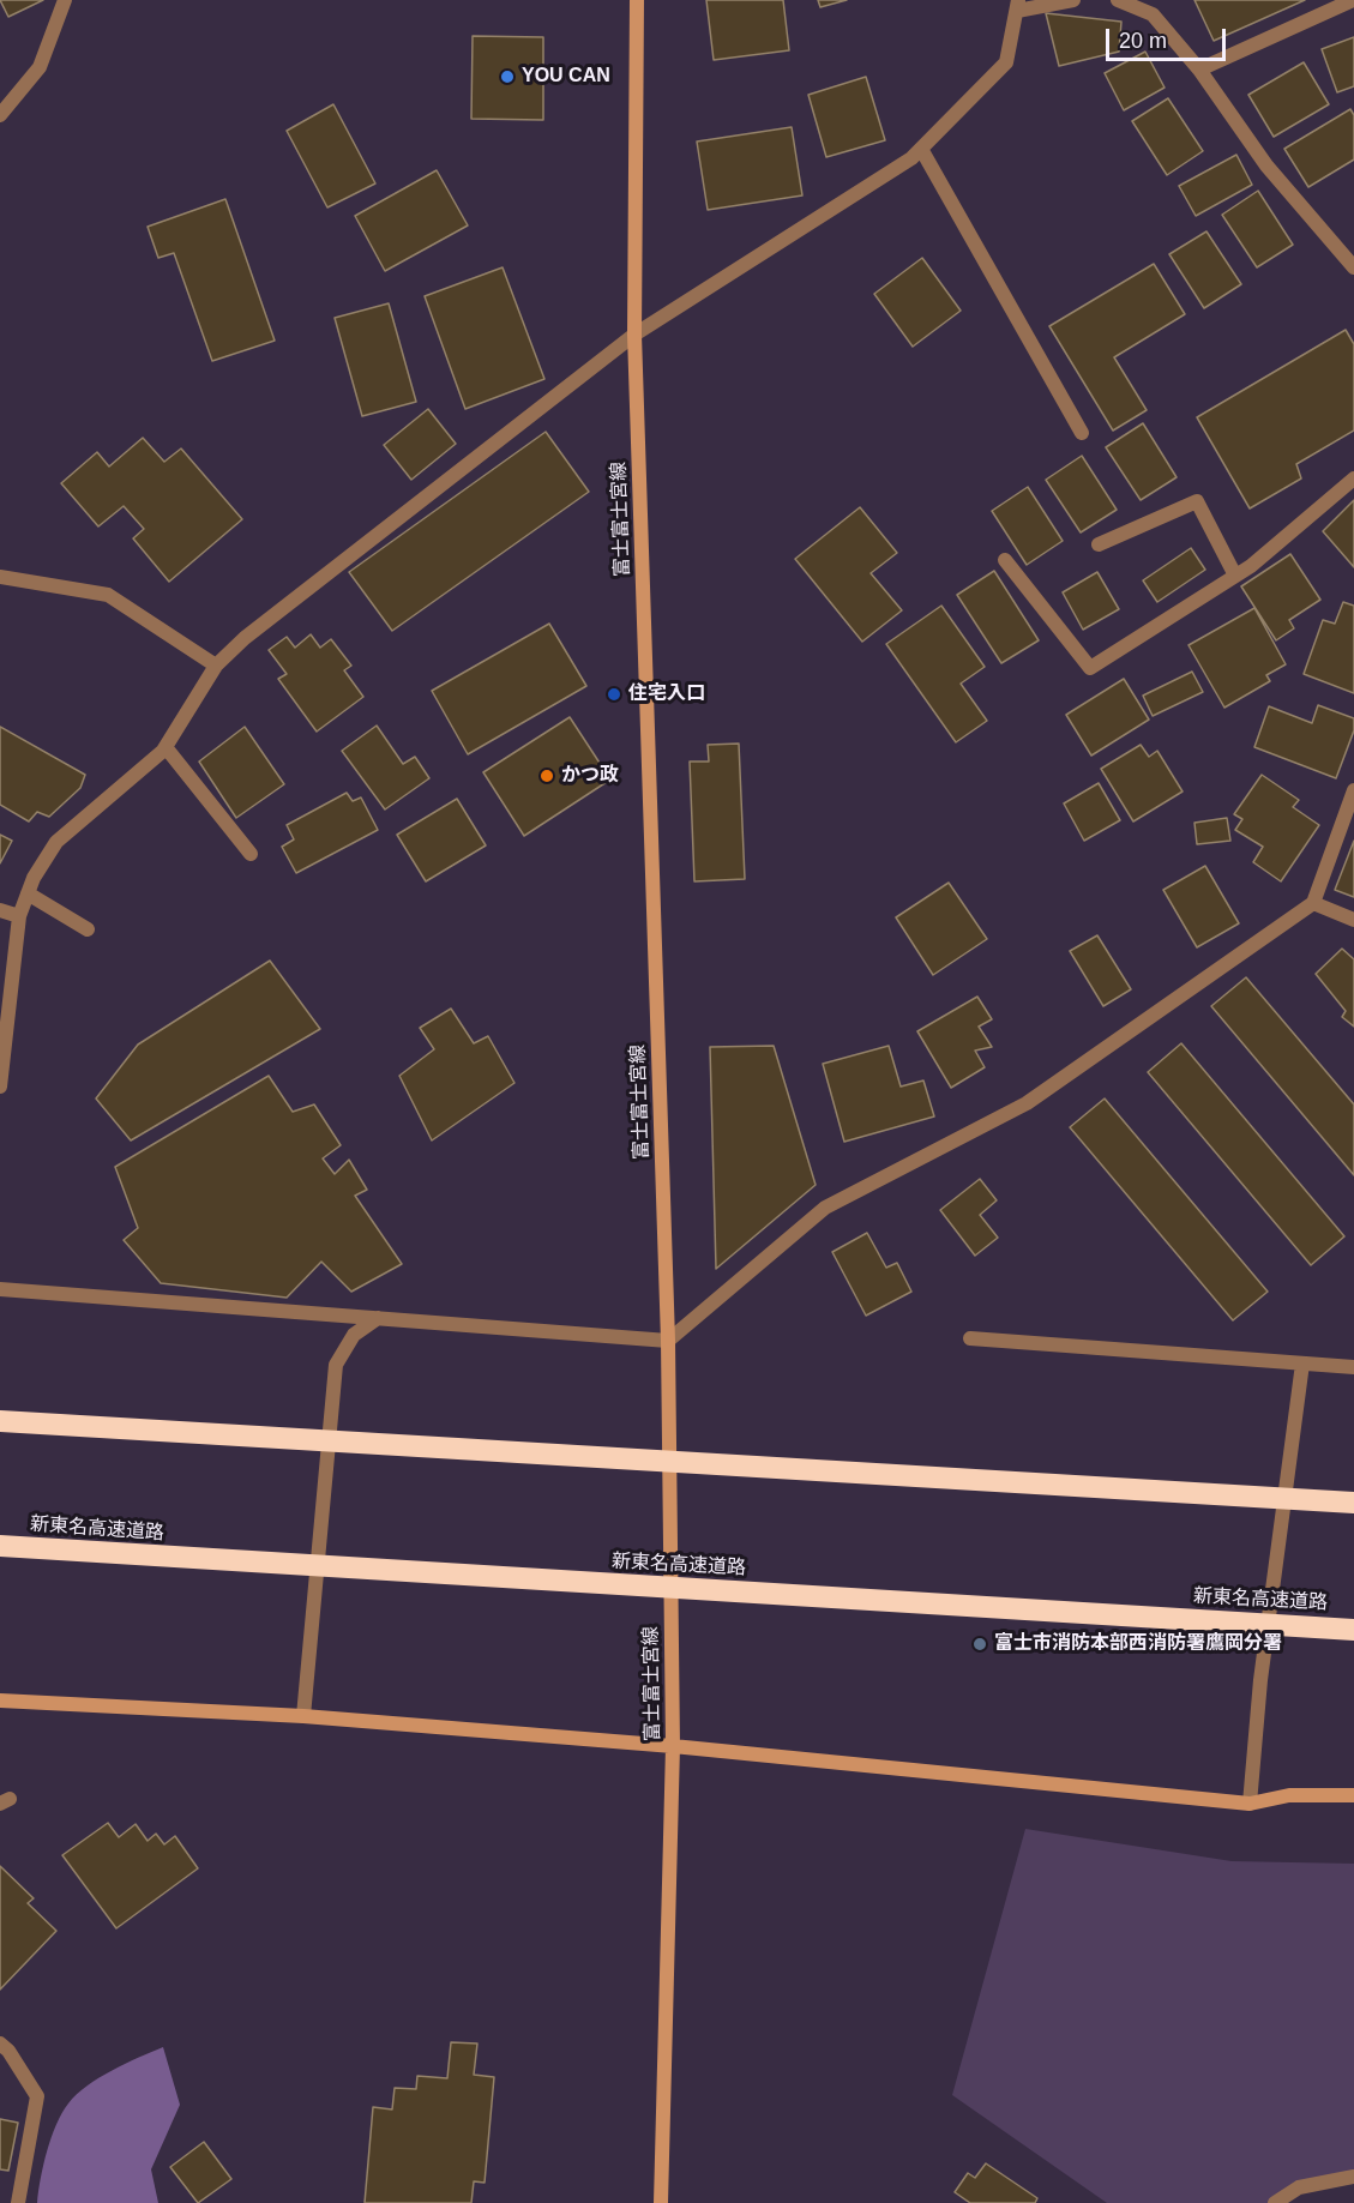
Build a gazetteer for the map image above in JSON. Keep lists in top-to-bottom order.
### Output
{
  "streets": {
    "highway": ["新東名高速道路"],
    "main road": ["富士富士宮線"]
  },
  "places": [
    "YOU CAN",
    "住宅入口",
    "かつ政",
    "富士市消防本部西消防署鷹岡分署"
  ],
  "scale_bar": "20 m"
}
